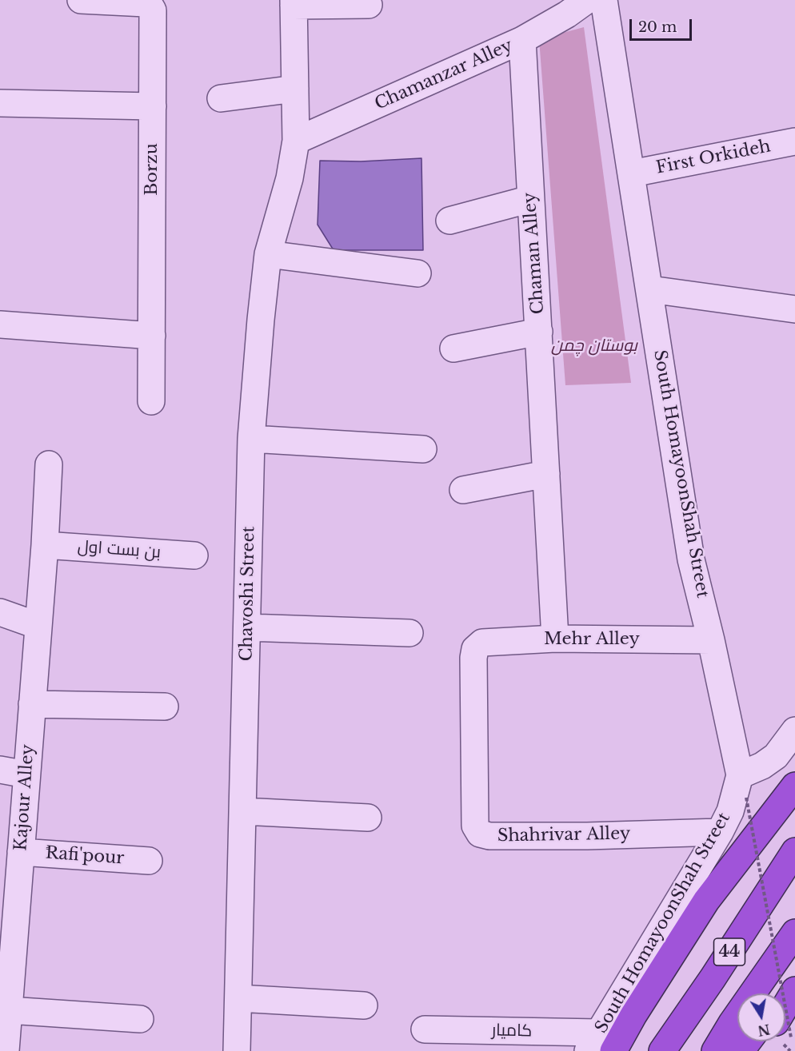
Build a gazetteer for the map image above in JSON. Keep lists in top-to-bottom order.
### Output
{
  "streets": {
    "highway": ["44"],
    "street": [
      "Chamanzar Alley",
      "First Orkideh",
      "Borzu",
      "Chaman Alley",
      "South HomayoonShah Street",
      "بن بست اول",
      "Chavoshi Street",
      "Mehr Alley",
      "Kajour Alley",
      "Shahrivar Alley",
      "ًRafi'pour",
      "کامیار"
    ]
  },
  "crossings": [
    ["Chamanzar Alley", "Chaman Alley"],
    ["Chamanzar Alley", "Chavoshi Street"],
    ["First Orkideh", "South HomayoonShah Street"],
    ["Chaman Alley", "Mehr Alley"],
    ["South HomayoonShah Street", "Mehr Alley"],
    ["South HomayoonShah Street", "Shahrivar Alley"],
    ["South HomayoonShah Street", "کامیار"],
    ["بن بست اول", "Kajour Alley"],
    ["Mehr Alley", "Shahrivar Alley"],
    ["Kajour Alley", "ًRafi'pour"]
  ],
  "parks": ["بوستان چمن"],
  "scale_bar": "20 m",
  "north": "bottom"
}
